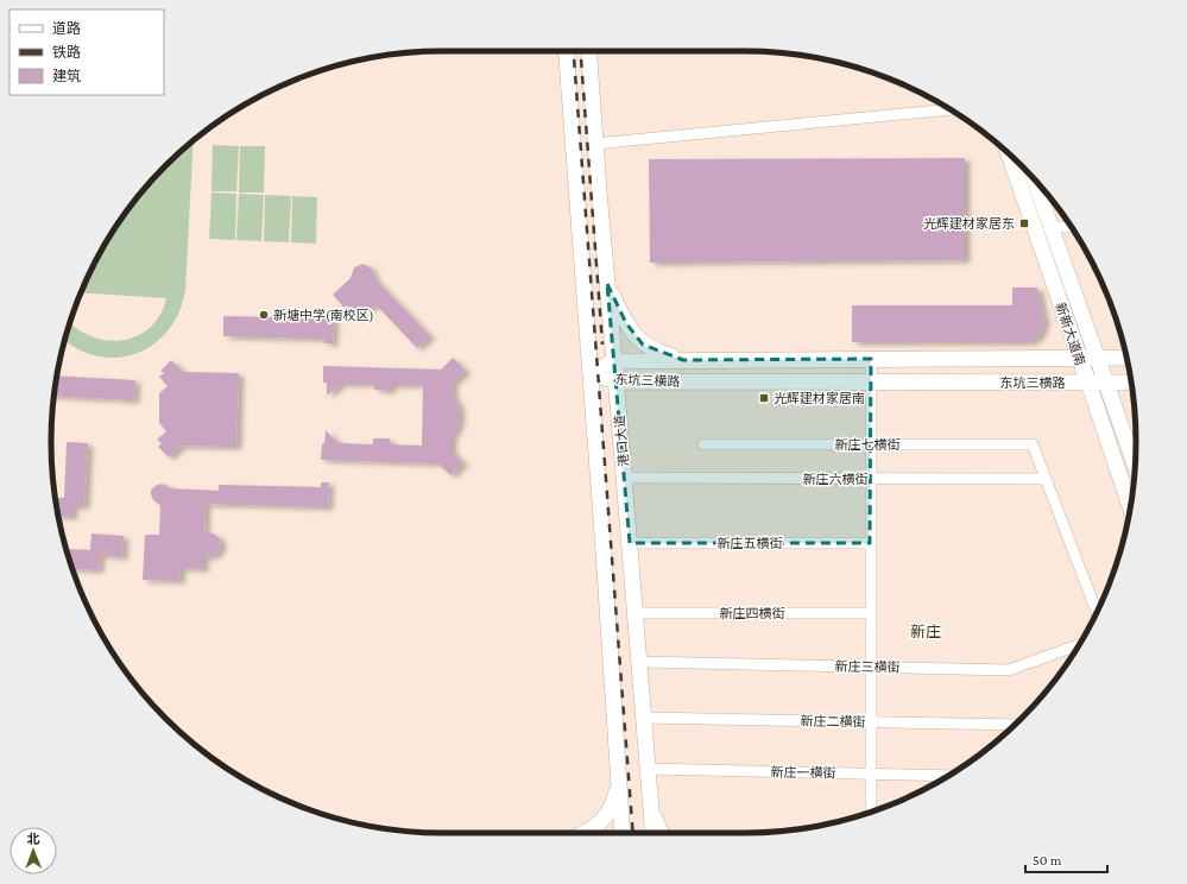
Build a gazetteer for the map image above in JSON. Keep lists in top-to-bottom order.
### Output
{
  "streets": {
    "street": [
      "新新大道南",
      "东坑三横路",
      "港口大道",
      "新庄七横街",
      "新庄六横街",
      "新庄五横街",
      "新庄四横街",
      "新庄三横街",
      "新庄二横街",
      "新庄一横街"
    ]
  },
  "crossings": [
    ["新新大道南", "东坑三横路"],
    ["东坑三横路", "港口大道"],
    ["港口大道", "新庄六横街"],
    ["港口大道", "新庄五横街"],
    ["港口大道", "新庄四横街"],
    ["港口大道", "新庄三横街"],
    ["港口大道", "新庄二横街"],
    ["港口大道", "新庄一横街"],
    ["新庄七横街", "新庄六横街"]
  ],
  "districts": ["新庄"],
  "places": {
    "transit": ["光辉建材家居东", "光辉建材家居南"],
    "other": ["新塘中学(南校区)"]
  },
  "legend": ["道路", "铁路", "建筑"],
  "scale_bar": "50 m",
  "north": "top"
}
